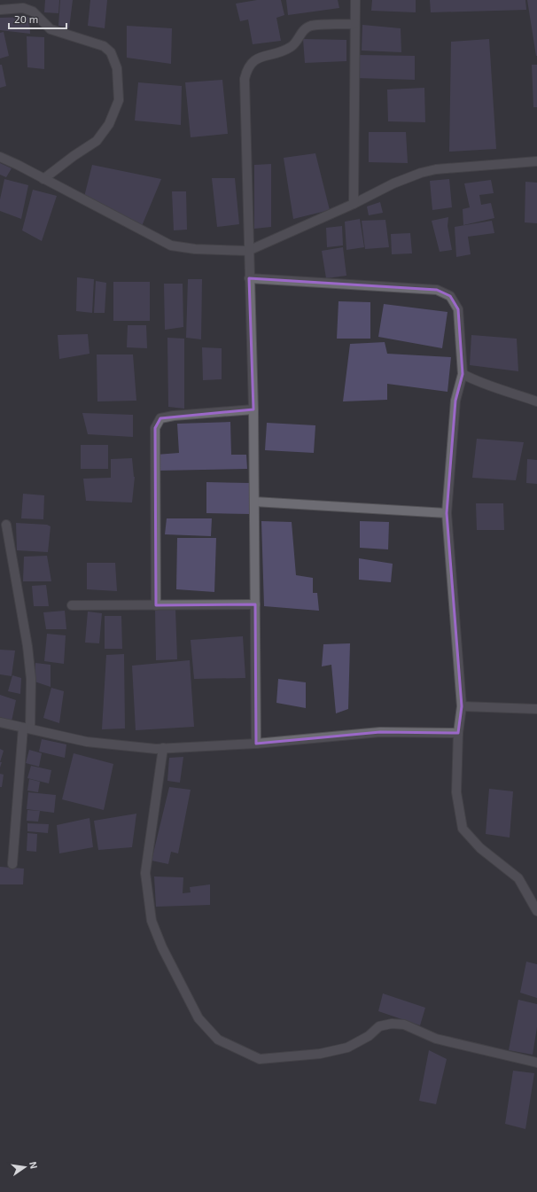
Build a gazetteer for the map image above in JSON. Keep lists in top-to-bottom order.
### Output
{
  "scale_bar": "20 m",
  "north": "right"
}
